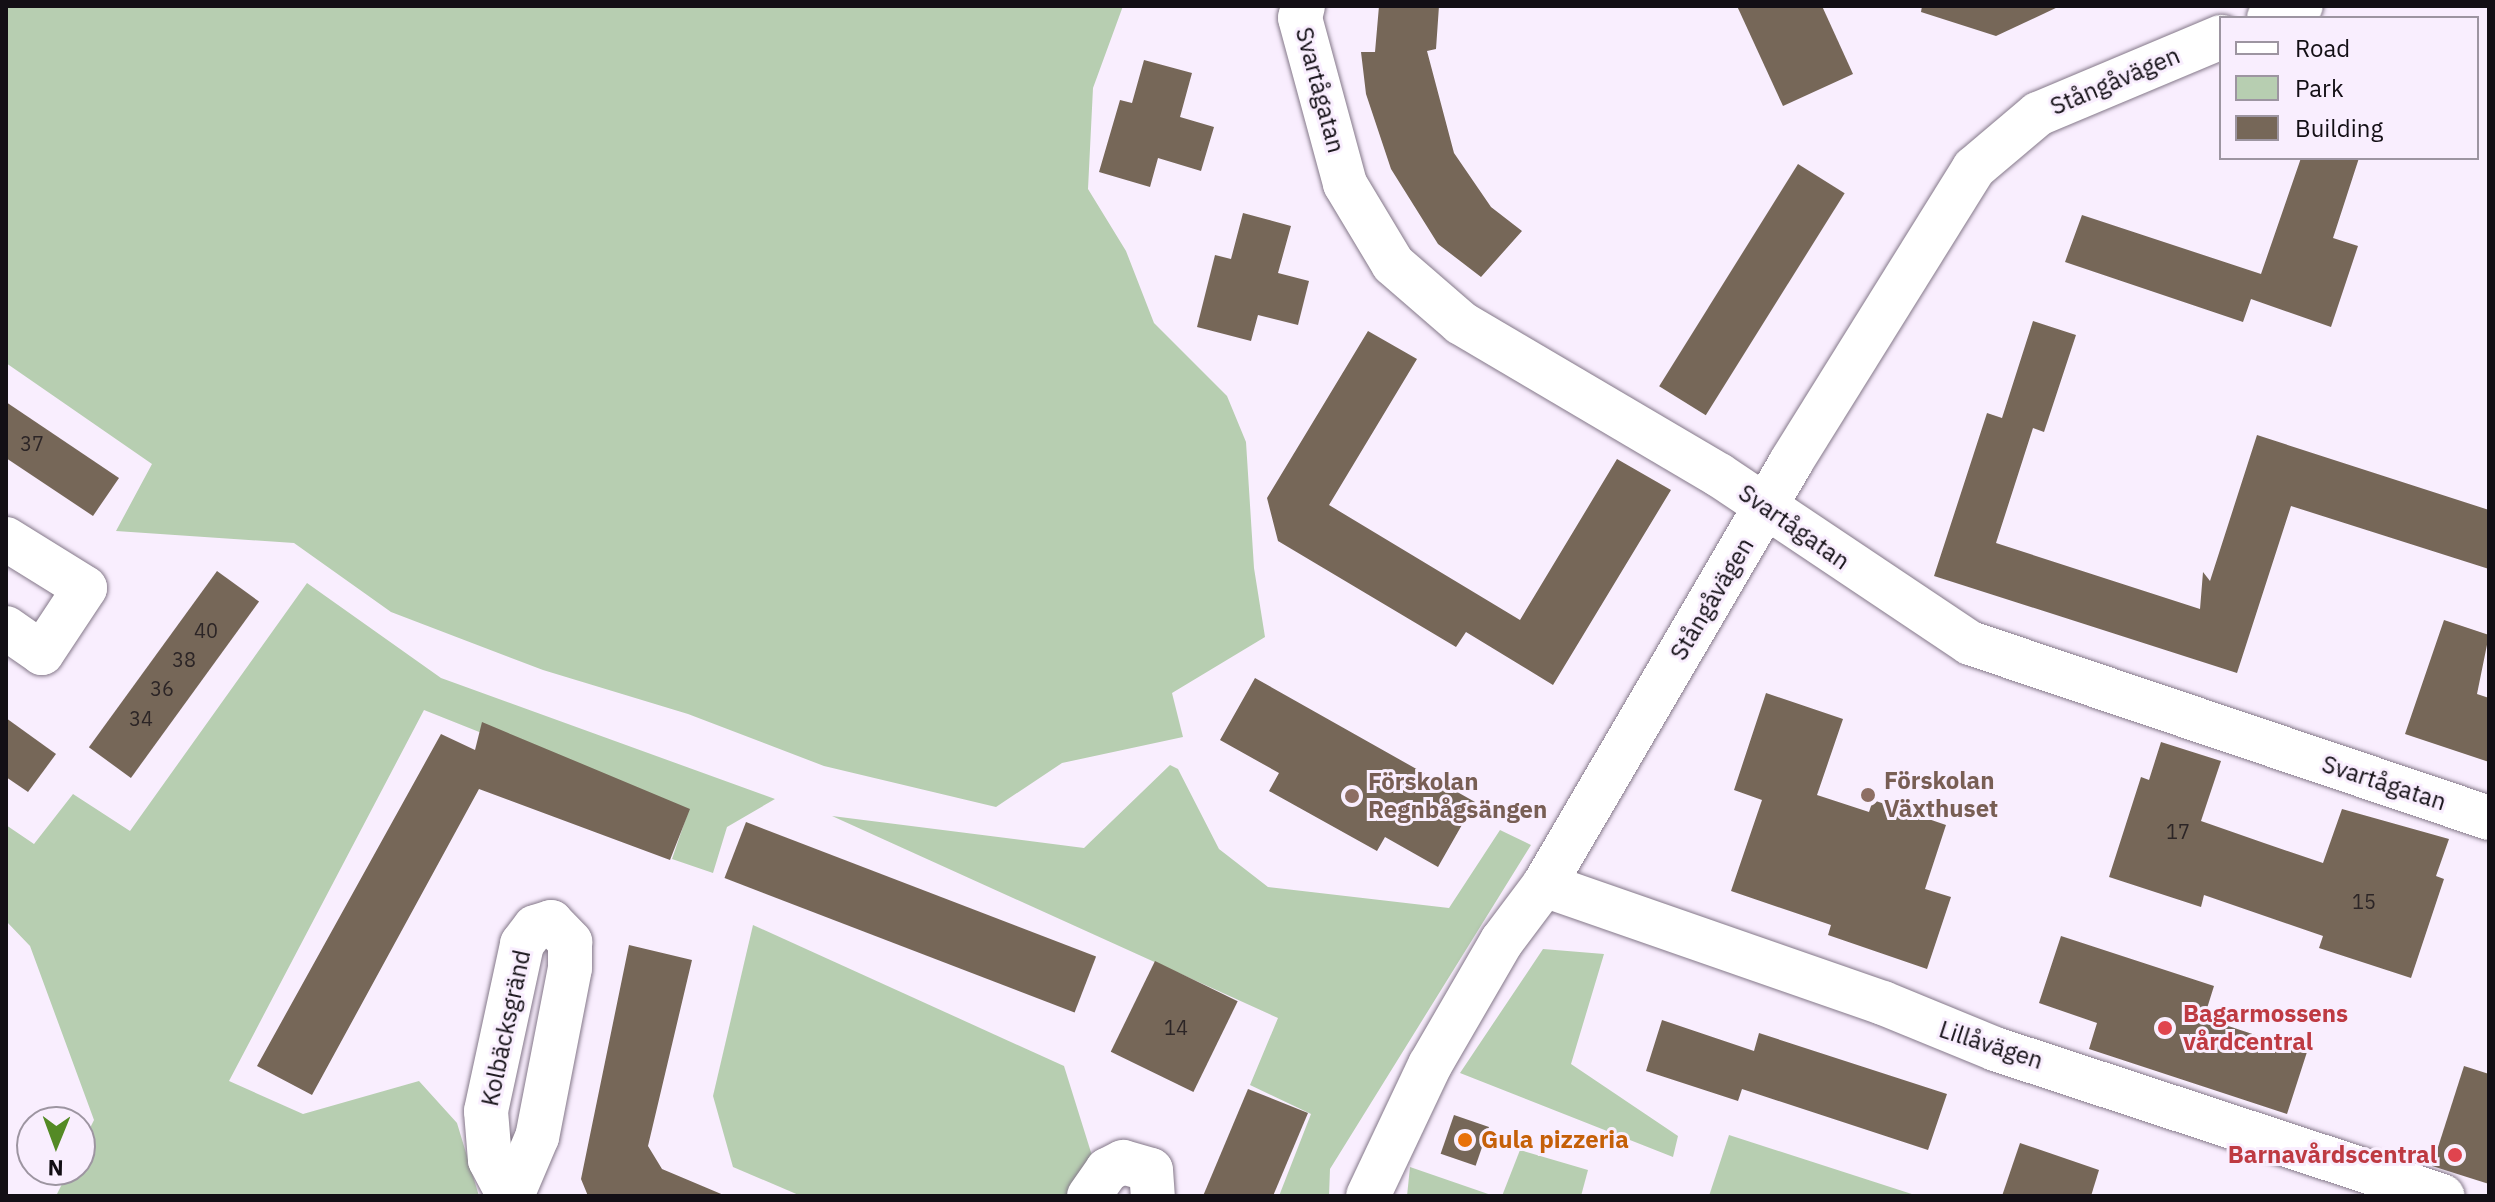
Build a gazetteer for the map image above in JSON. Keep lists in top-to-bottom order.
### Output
{
  "streets": {
    "street": [
      "Stångåvägen",
      "Svartågatan",
      "Kolbäcksgränd",
      "Lillåvägen"
    ]
  },
  "crossings": [
    ["Stångåvägen", "Svartågatan"],
    ["Stångåvägen", "Lillåvägen"]
  ],
  "places": [
    "Förskolan Växthuset",
    "Förskolan Regnbågsängen",
    "Bagarmossens vårdcentral",
    "Gula pizzeria",
    "Barnavårdscentral"
  ],
  "house_numbers": [
    "37",
    "40",
    "38",
    "36",
    "34",
    "17",
    "15",
    "14"
  ],
  "legend": ["Road", "Park", "Building"],
  "north": "bottom"
}
